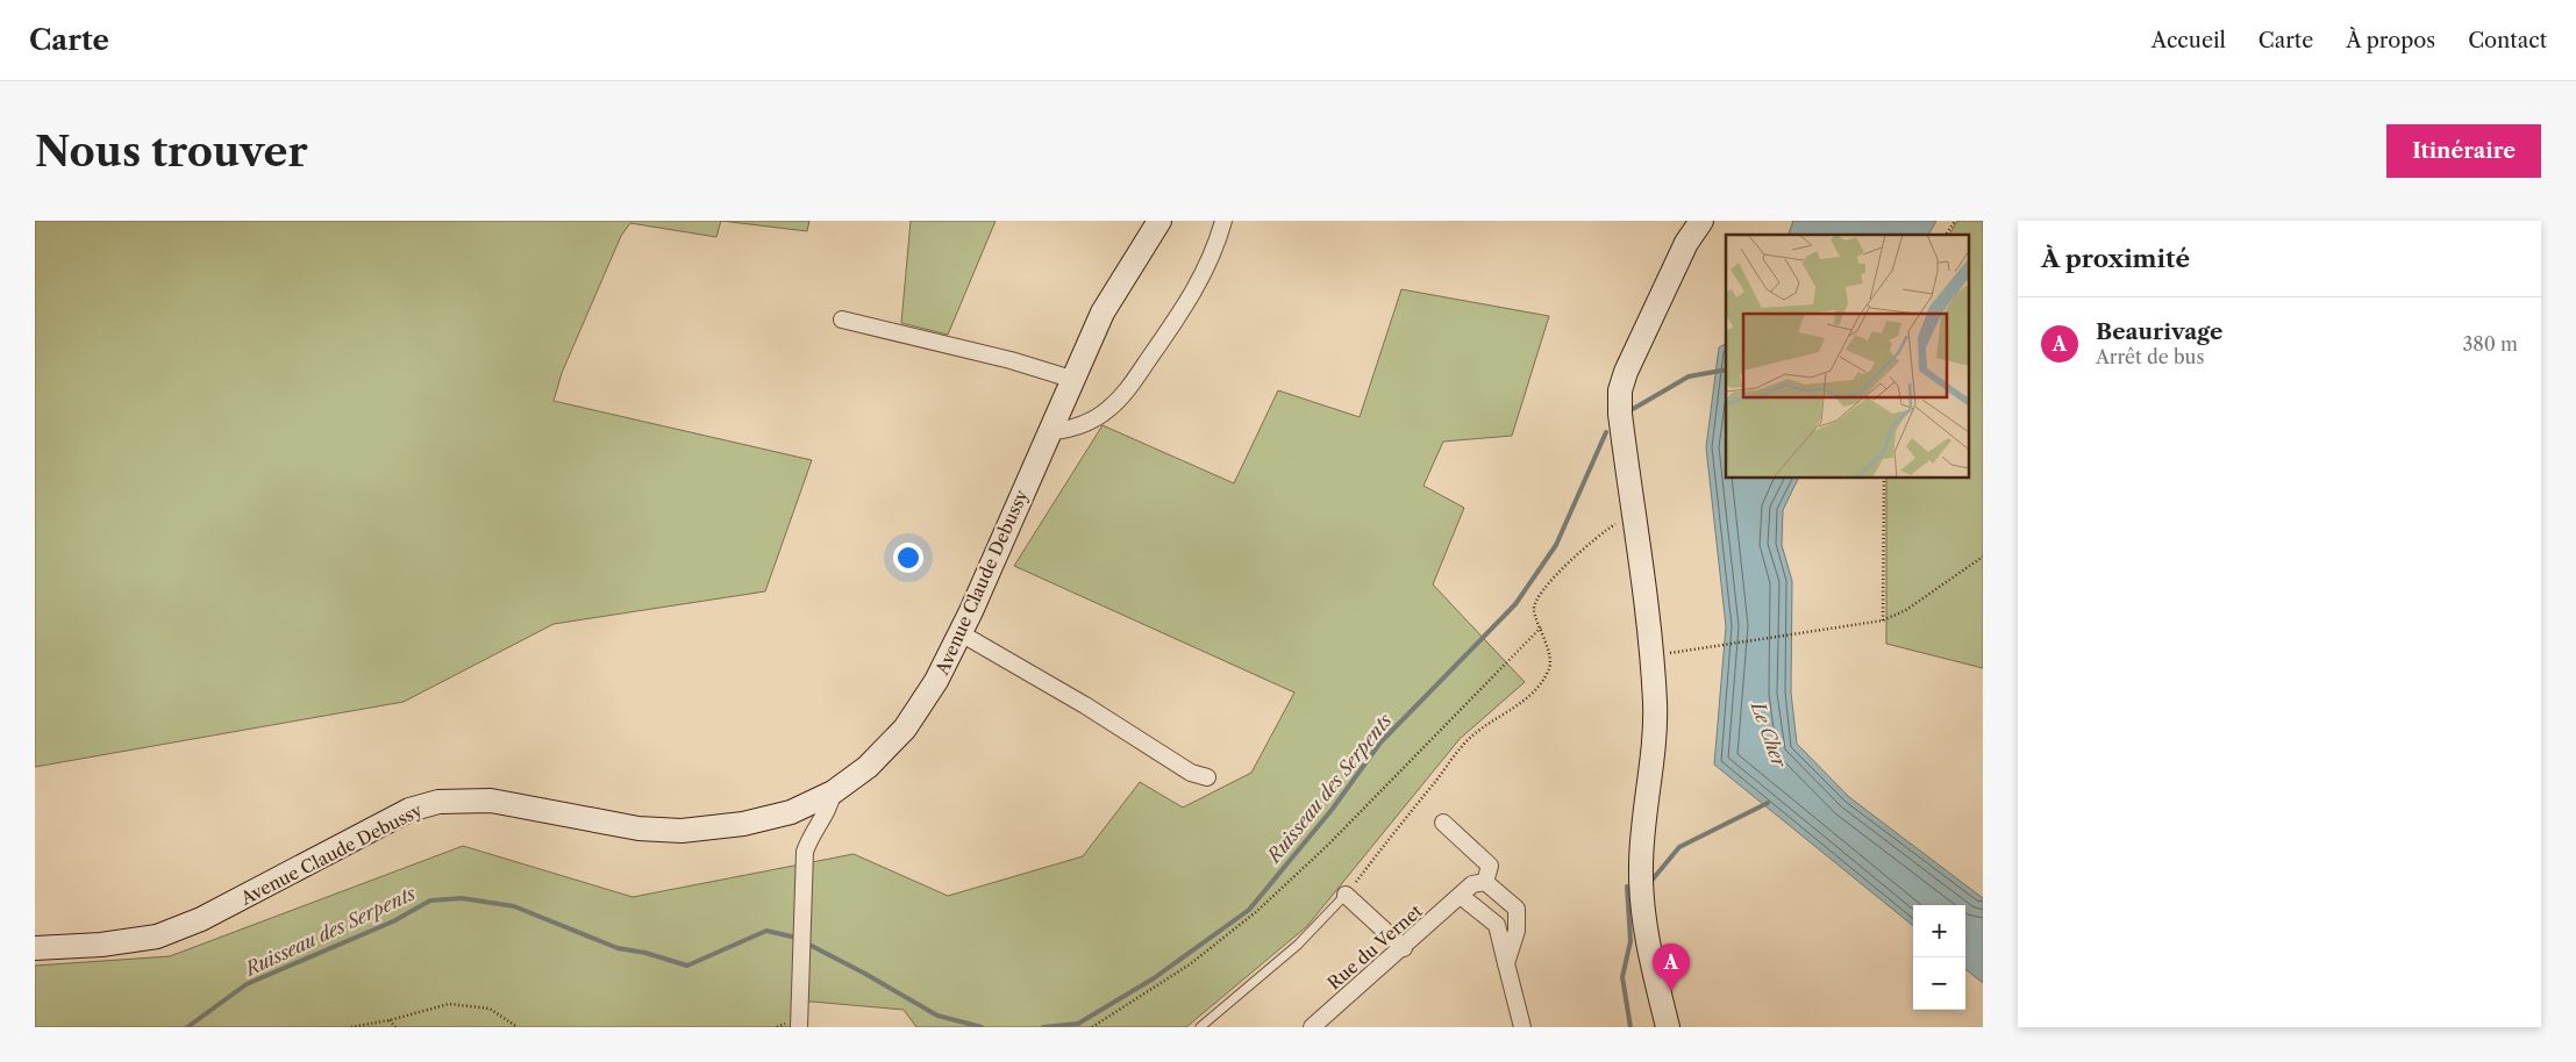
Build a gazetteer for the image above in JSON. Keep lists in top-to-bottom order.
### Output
{
  "streets": {
    "main road": ["Avenue Claude Debussy"],
    "street": ["Rue du Vernet"]
  },
  "water": ["Le Cher", "Ruisseau des Serpents"],
  "page": {
    "header": "Carte",
    "nav": [
      "Accueil",
      "Carte",
      "À propos",
      "Contact"
    ],
    "buttons": "Itinéraire",
    "title": "Nous trouver",
    "heading": "À proximité",
    "list": [
      {
        "mark": "A",
        "name": "Beaurivage",
        "note": "Arrêt de bus",
        "value": "380 m"
      }
    ],
    "map_buttons": ["+", "−"],
    "pins": "A"
  }
}
